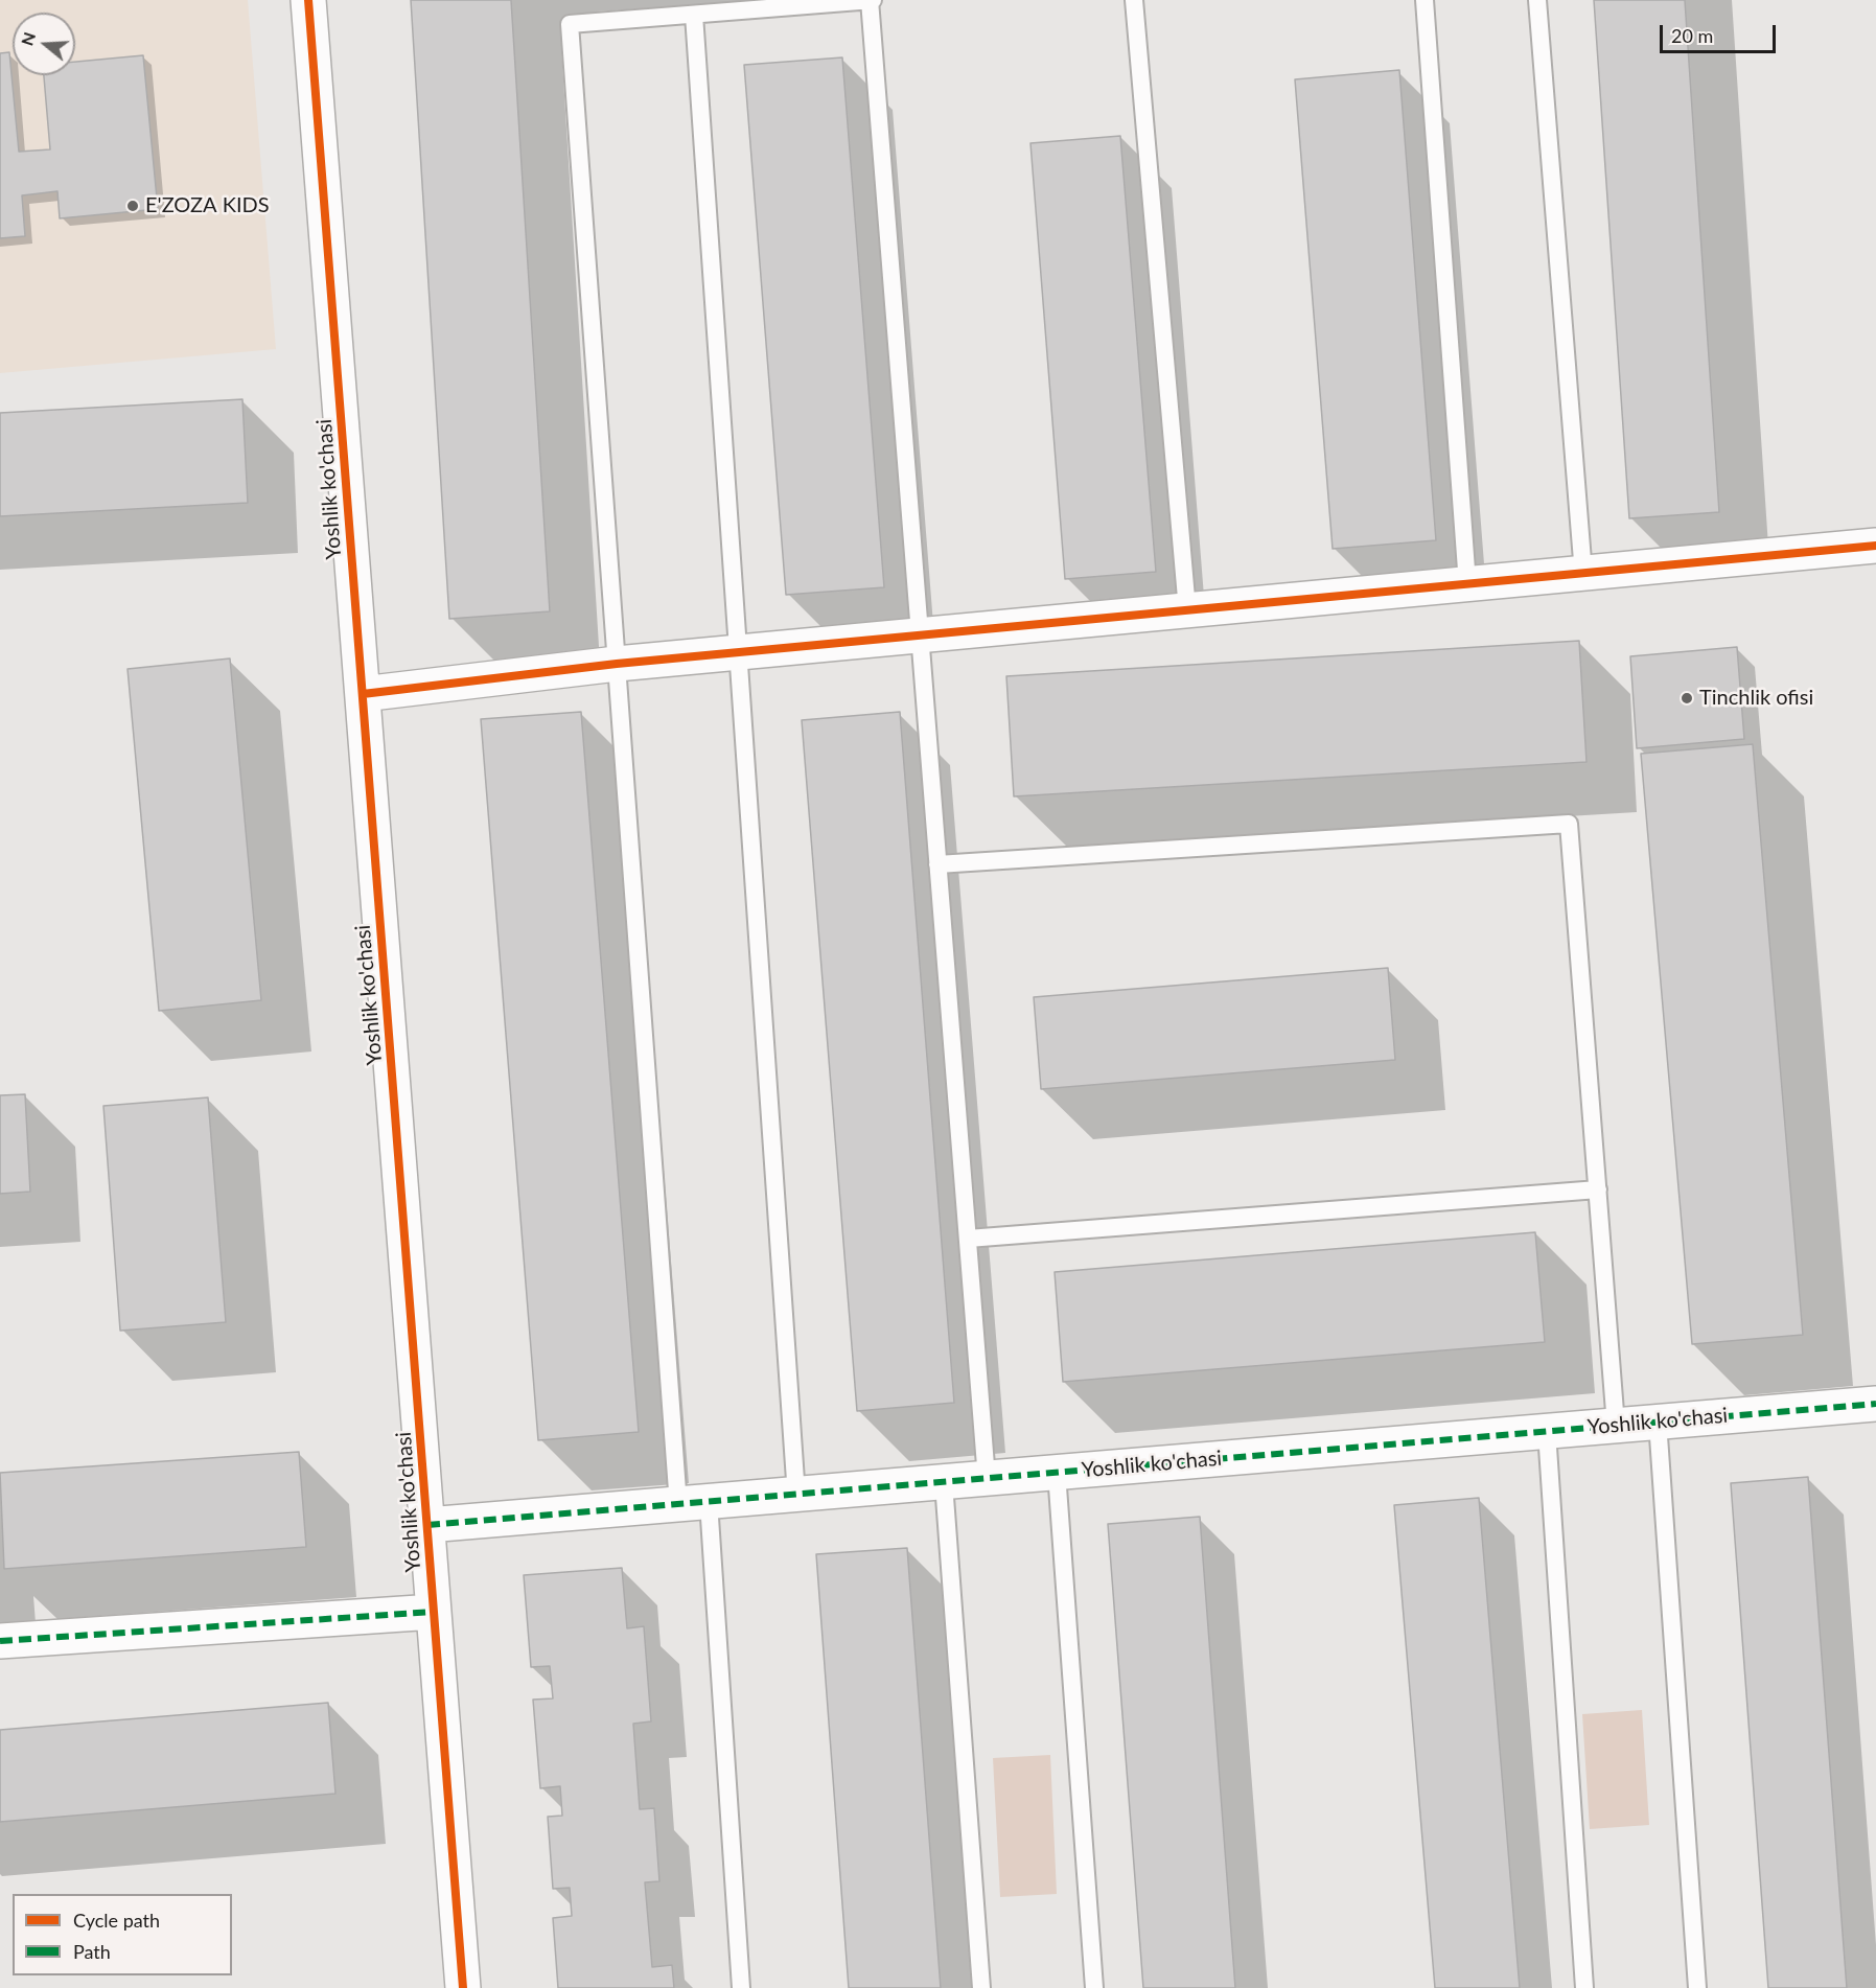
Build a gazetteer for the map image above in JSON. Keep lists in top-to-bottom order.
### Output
{
  "streets": {
    "street": ["Yoshlik ko'chasi"]
  },
  "places": ["E'ZOZA KIDS", "Tinchlik ofisi"],
  "legend": ["Cycle path", "Path"],
  "scale_bar": "20 m",
  "north": "left"
}
